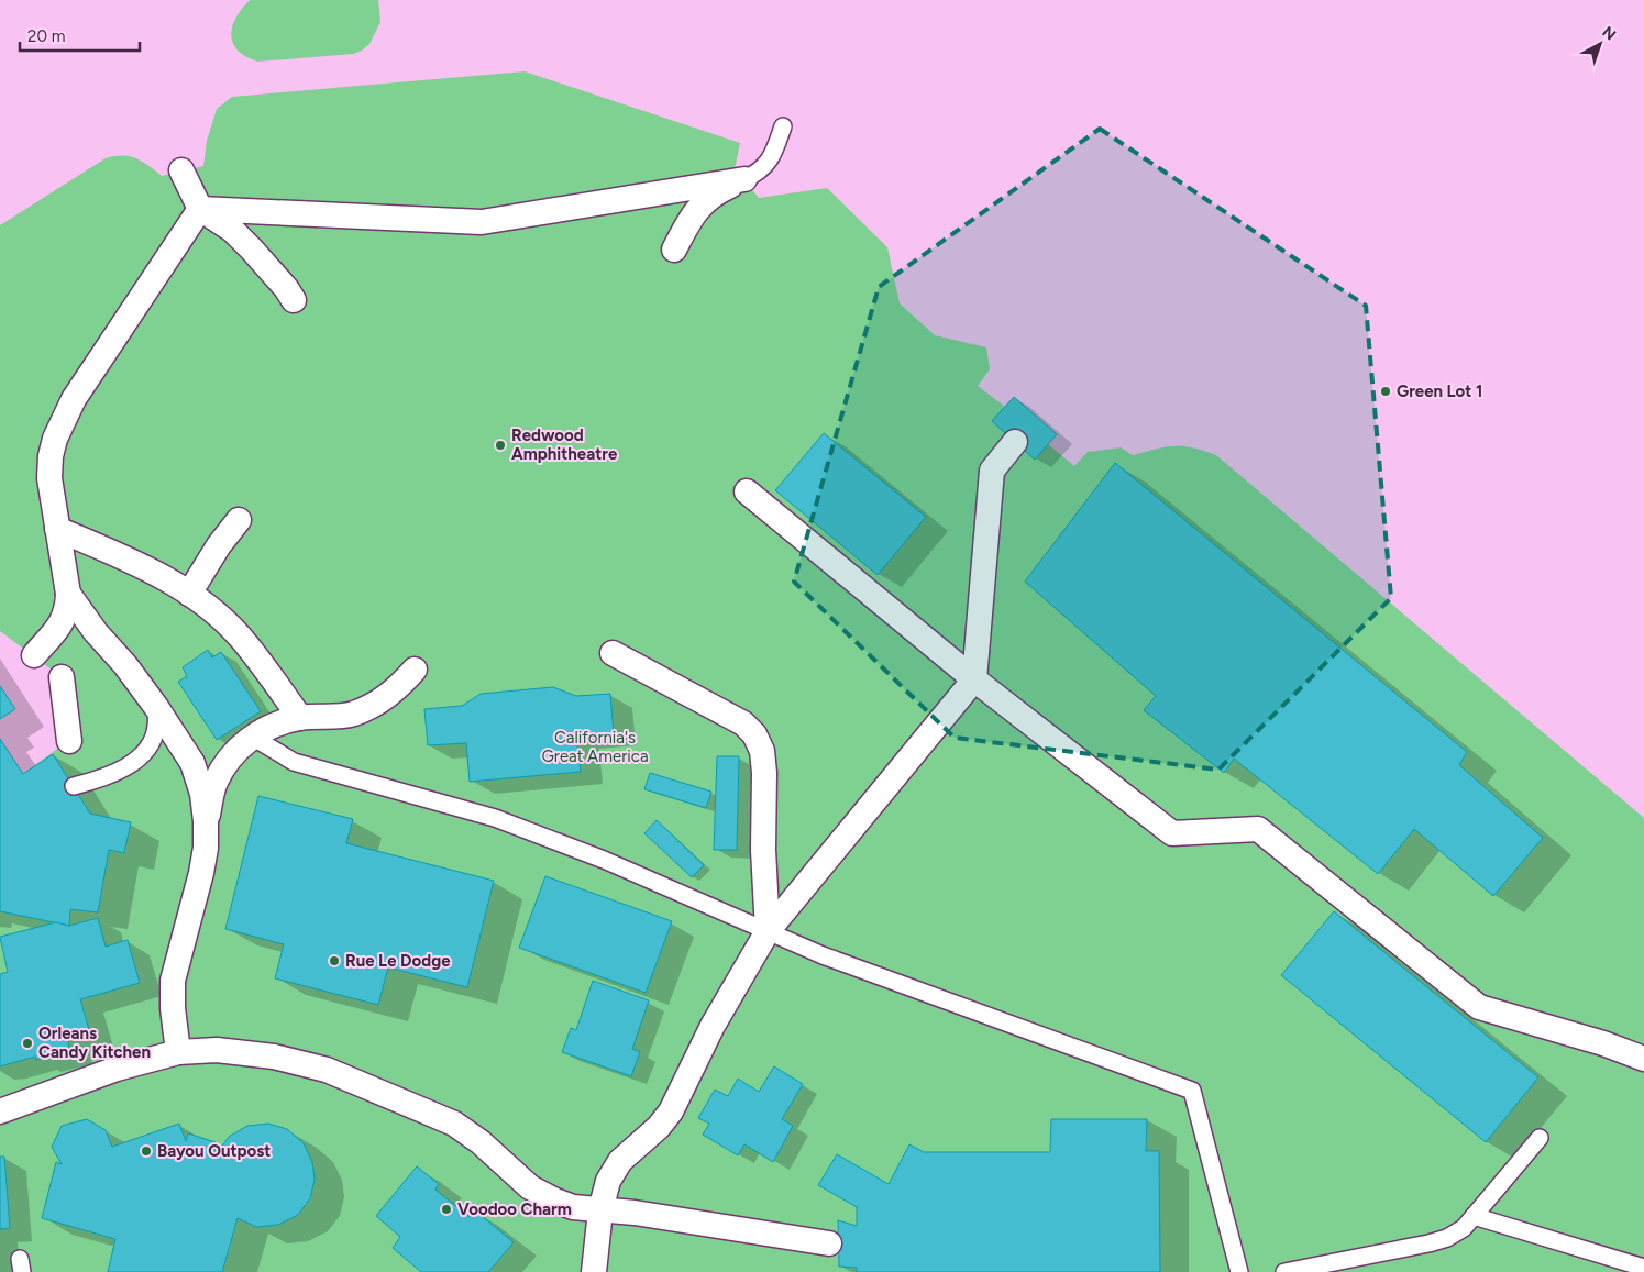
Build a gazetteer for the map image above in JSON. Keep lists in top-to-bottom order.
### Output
{
  "parks": ["California's Great America"],
  "places": [
    "Green Lot 1",
    "Redwood Amphitheatre",
    "Rue Le Dodge",
    "Orleans Candy Kitchen",
    "Bayou Outpost",
    "Voodoo Charm"
  ],
  "scale_bar": "20 m",
  "north": "top right"
}
